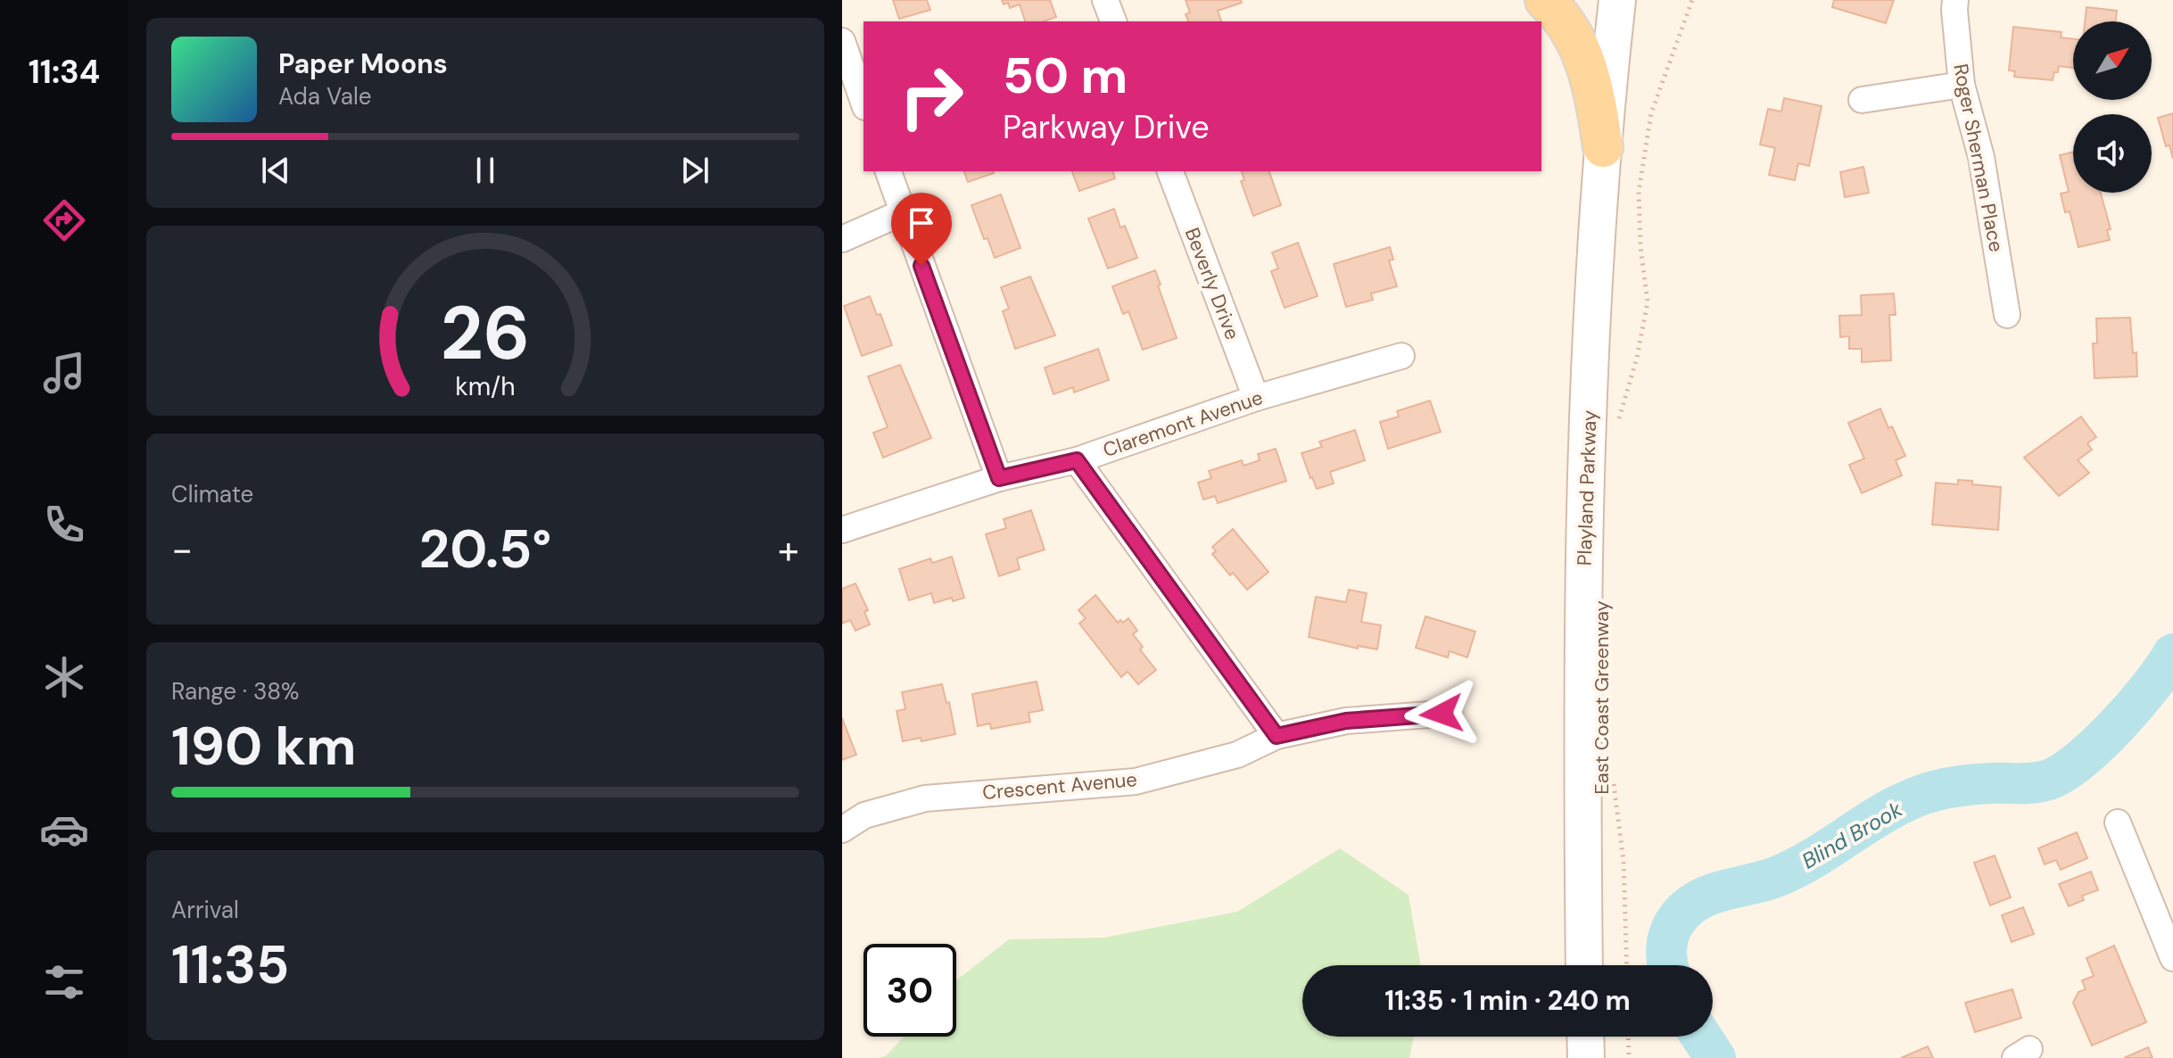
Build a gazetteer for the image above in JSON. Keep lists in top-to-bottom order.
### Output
{
  "streets": {
    "main road": ["Playland Parkway"],
    "street": [
      "Roger Sherman Place",
      "Beverly Drive",
      "Claremont Avenue",
      "Crescent Avenue"
    ],
    "path": ["East Coast Greenway"]
  },
  "crossings": [
    ["Beverly Drive", "Claremont Avenue"]
  ],
  "water": ["Blind Brook"],
  "north": "top right",
  "page": {
    "tabs": "11:34",
    "turn": ["50 m", "Parkway Drive"],
    "song": ["Paper Moons", "Ada Vale"],
    "tile": [
      "Climate",
      ["Range · 38%", "190 km"],
      ["Arrival", "11:35"]
    ],
    "heat": ["−", "20.5°", "+"],
    "limit": "30",
    "trip": "11:35 · 1 min · 240 m",
    "gauge": ["26", "km/h"]
  }
}
